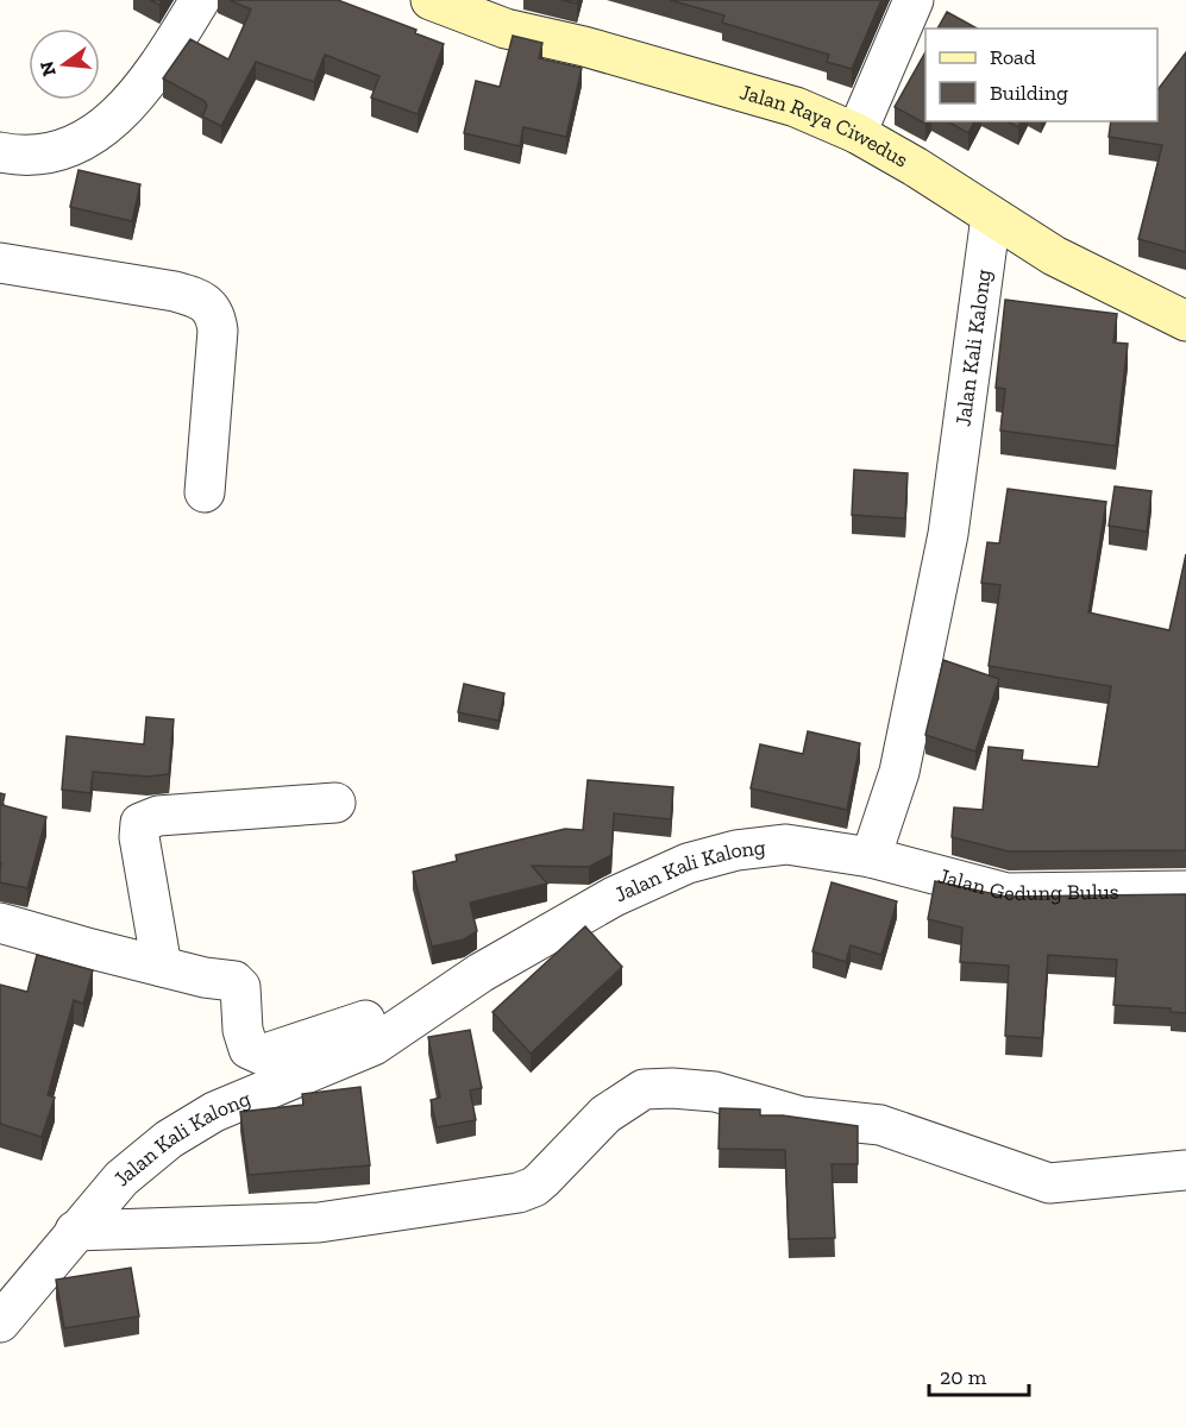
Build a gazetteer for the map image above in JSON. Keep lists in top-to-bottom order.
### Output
{
  "streets": {
    "street": ["Jalan Raya Ciwedus", "Jalan Kali Kalong", "Jalan Gedung Bulus"]
  },
  "crossings": [
    ["Jalan Raya Ciwedus", "Jalan Kali Kalong"],
    ["Jalan Kali Kalong", "Jalan Gedung Bulus"]
  ],
  "legend": ["Road", "Building"],
  "scale_bar": "20 m",
  "north": "left"
}
